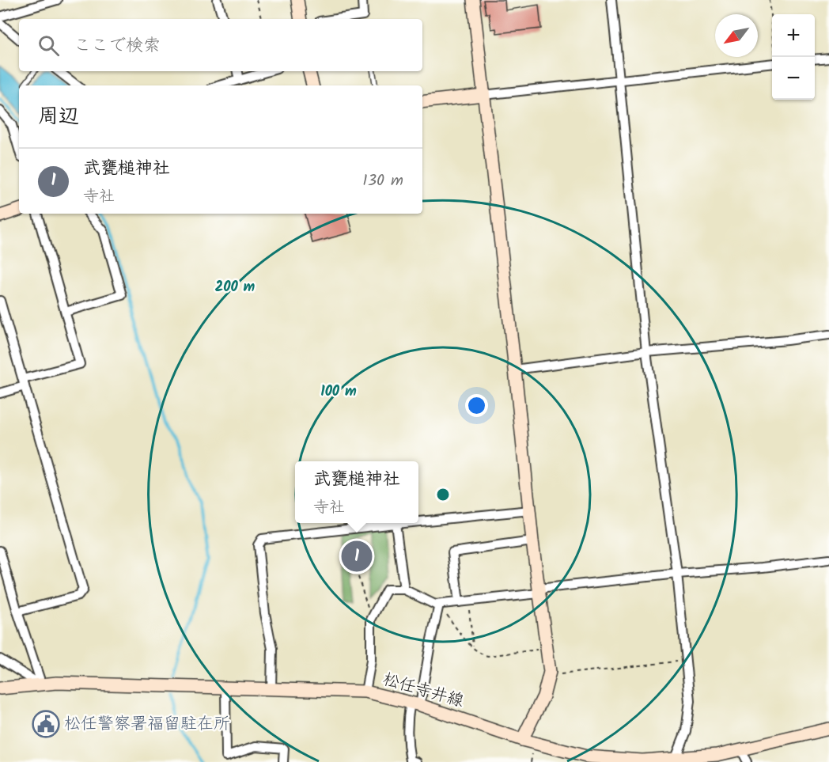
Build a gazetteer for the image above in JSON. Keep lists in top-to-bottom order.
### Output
{
  "streets": {
    "street": ["松任寺井線"]
  },
  "places": {
    "public building": ["松任警察署福留駐在所"]
  },
  "north": "bottom left",
  "page": {
    "map_buttons": ["+", "−"],
    "search": "ここで検索",
    "heading": "周辺",
    "list": [
      {
        "mark": "1",
        "name": "武甕槌神社",
        "note": "寺社",
        "value": "130 m"
      }
    ],
    "popup": ["武甕槌神社", "寺社"],
    "pins": "1"
  },
  "rings": ["200 m", "100 m"]
}
